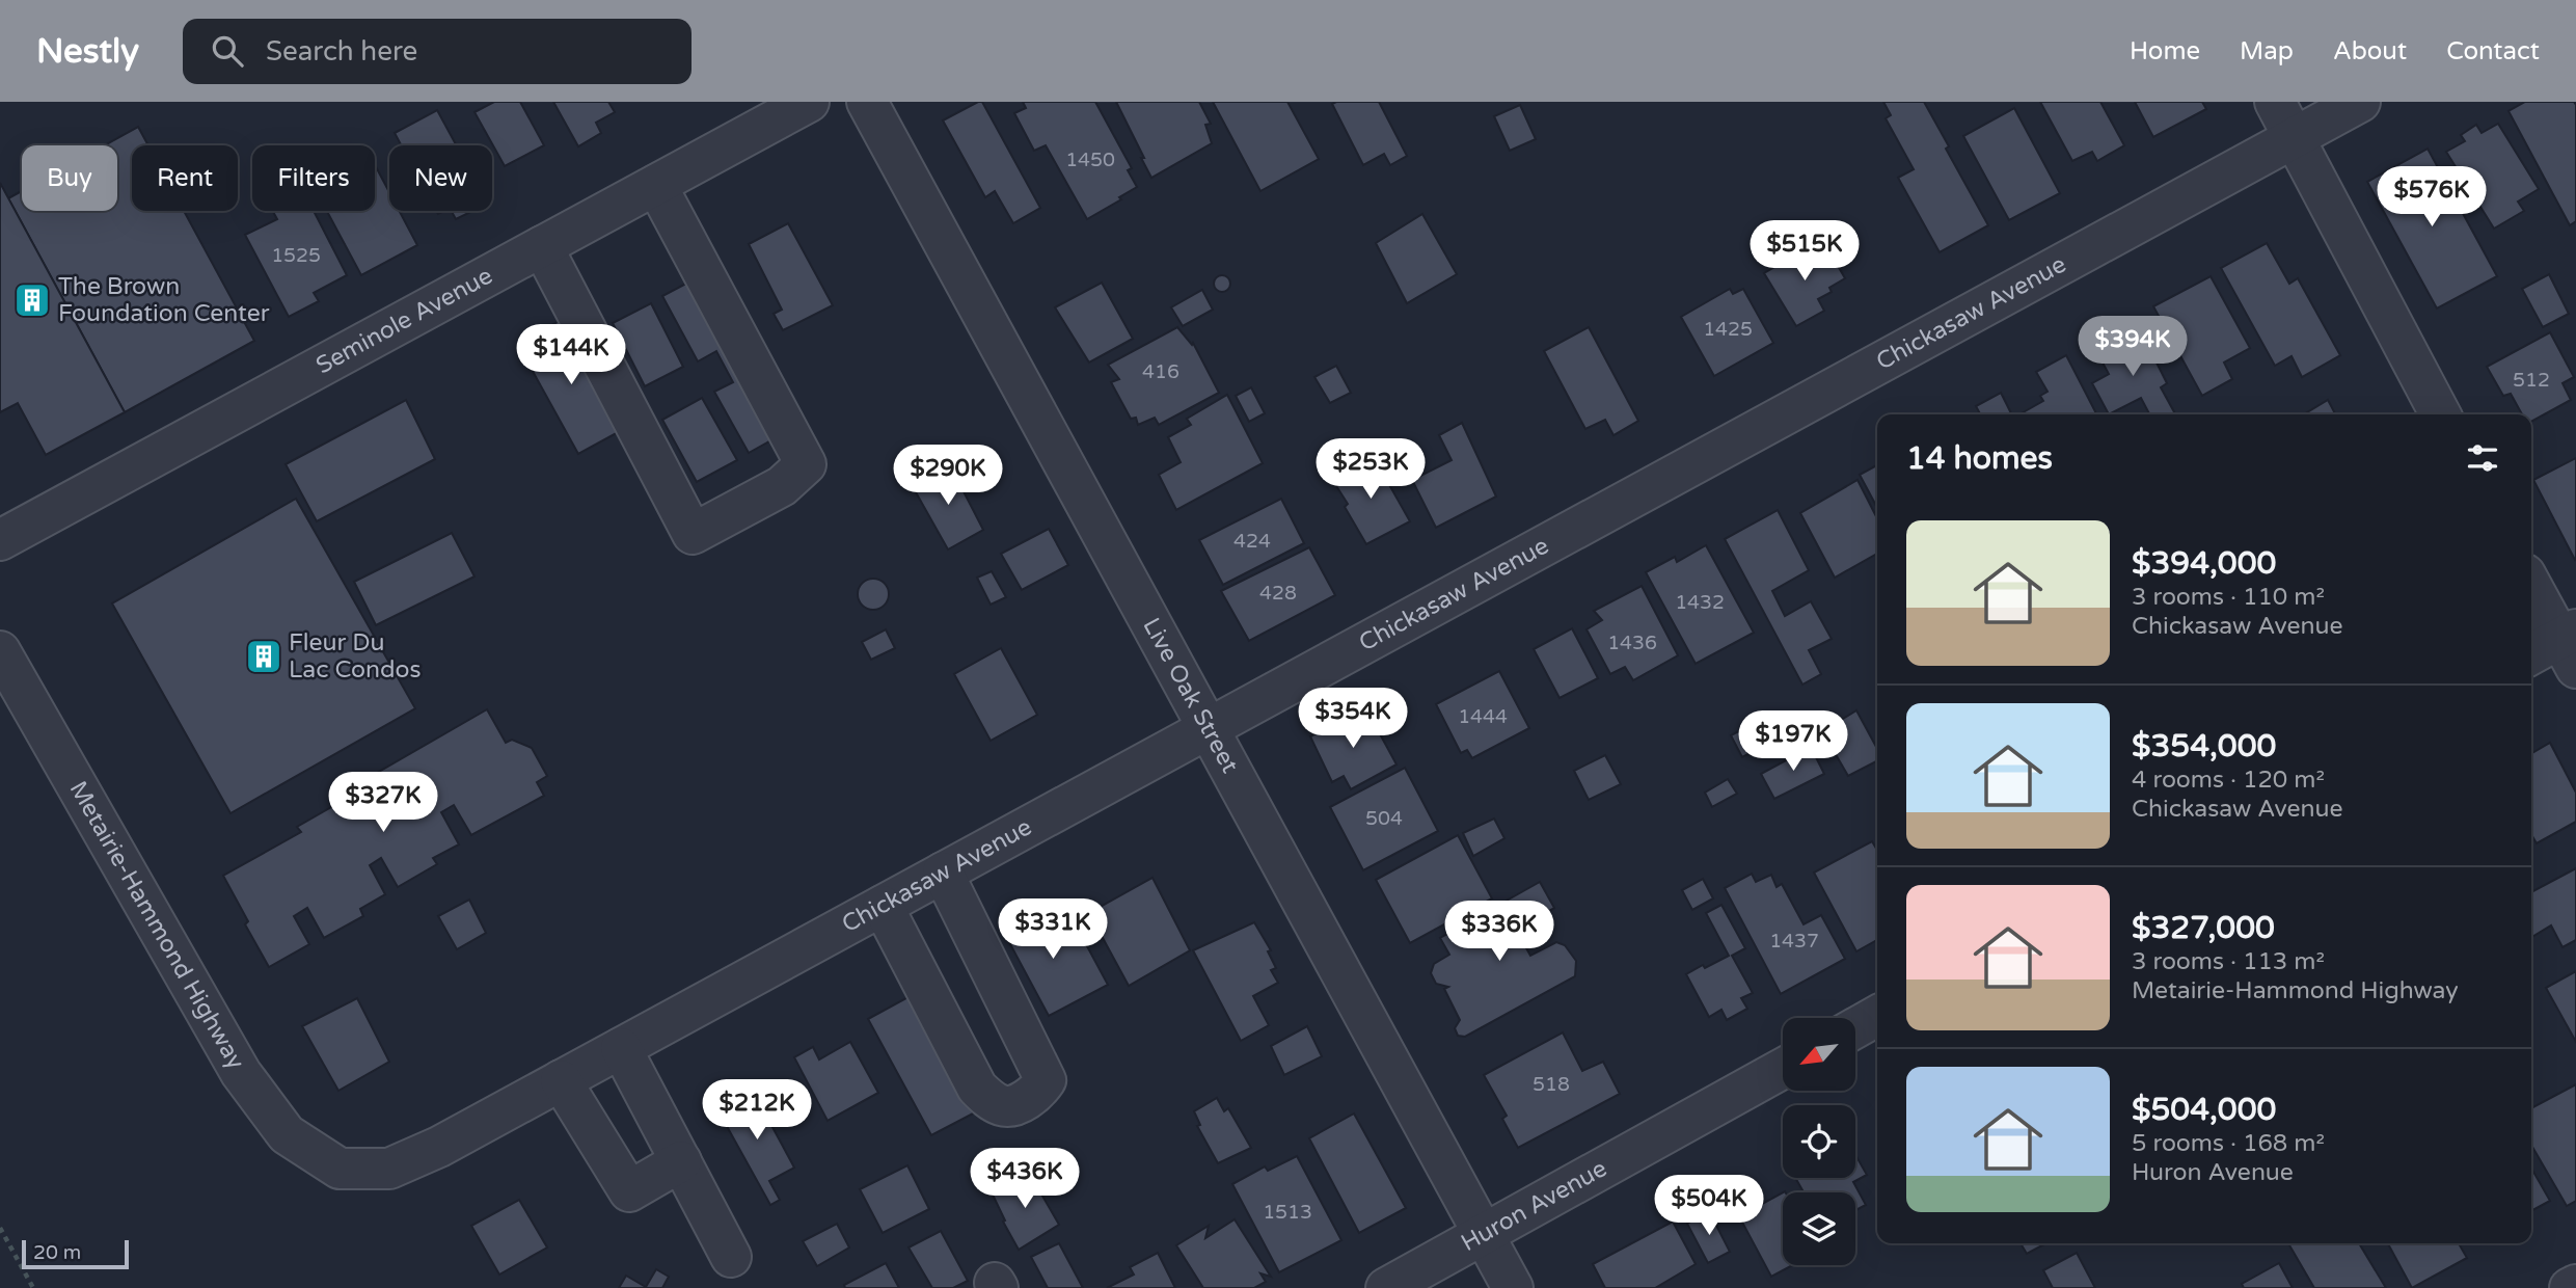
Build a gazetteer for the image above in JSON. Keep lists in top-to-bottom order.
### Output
{
  "streets": {
    "street": [
      "Chickasaw Avenue",
      "Seminole Avenue",
      "Live Oak Street",
      "Metairie-Hammond Highway",
      "Huron Avenue"
    ]
  },
  "crossings": [
    ["Chickasaw Avenue", "Live Oak Street"],
    ["Chickasaw Avenue", "Metairie-Hammond Highway"],
    ["Live Oak Street", "Huron Avenue"]
  ],
  "places": {
    "building": ["The Brown Foundation Center", "Fleur Du Lac Condos"]
  },
  "house_numbers": [
    "1450",
    "1525",
    "1425",
    "416",
    "512",
    "424",
    "428",
    "1432",
    "1436",
    "1444",
    "504",
    "1437",
    "518",
    "1513"
  ],
  "scale_bar": "20 m",
  "north": "bottom left",
  "page": {
    "header": "Nestly",
    "search": "Search here",
    "nav": [
      "Home",
      "Map",
      "About",
      "Contact"
    ],
    "chip": [
      "Buy",
      "Rent",
      "Filters",
      "New"
    ],
    "price": [
      "$576K",
      "$515K",
      "$394K",
      "$144K",
      "$253K",
      "$290K",
      "$354K",
      "$197K",
      "$327K",
      "$331K",
      "$336K",
      "$212K",
      "$436K",
      "$504K"
    ],
    "heading": "14 homes",
    "list": [
      {
        "name": "$394,000",
        "note": "3 rooms · 110 m² · Chickasaw Avenue"
      },
      {
        "name": "$354,000",
        "note": "4 rooms · 120 m² · Chickasaw Avenue"
      },
      {
        "name": "$327,000",
        "note": "3 rooms · 113 m² · Metairie-Hammond Highway"
      },
      {
        "name": "$504,000",
        "note": "5 rooms · 168 m² · Huron Avenue"
      }
    ],
    "scale": "20 m"
  }
}
